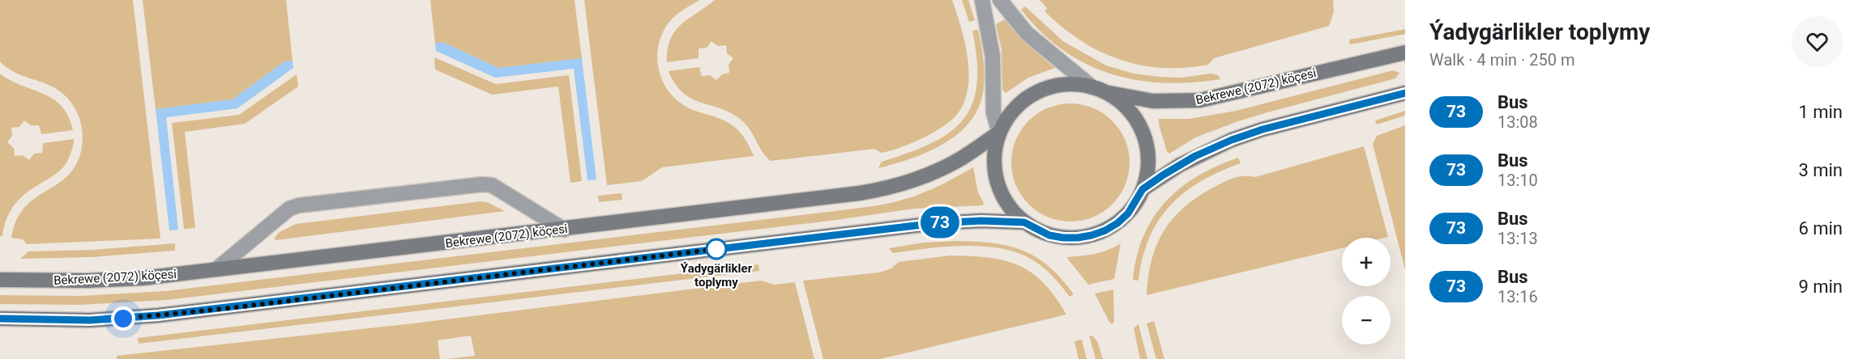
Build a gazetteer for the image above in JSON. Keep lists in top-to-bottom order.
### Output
{
  "streets": {
    "main road": ["Bekrewe (2072) köçesi"]
  },
  "places": ["Ýadygärlikler toplymy"],
  "lines": ["bus line 73"],
  "page": {
    "on_map": "73",
    "heading": ["Ýadygärlikler toplymy", "Walk · 4 min · 250 m"],
    "list": [
      {
        "mark": "73",
        "name": "Bus",
        "note": "13:08",
        "value": "1 min"
      },
      {
        "mark": "73",
        "name": "Bus",
        "note": "13:10",
        "value": "3 min"
      },
      {
        "mark": "73",
        "name": "Bus",
        "note": "13:13",
        "value": "6 min"
      },
      {
        "mark": "73",
        "name": "Bus",
        "note": "13:16",
        "value": "9 min"
      }
    ],
    "map_buttons": ["+", "−"]
  }
}
